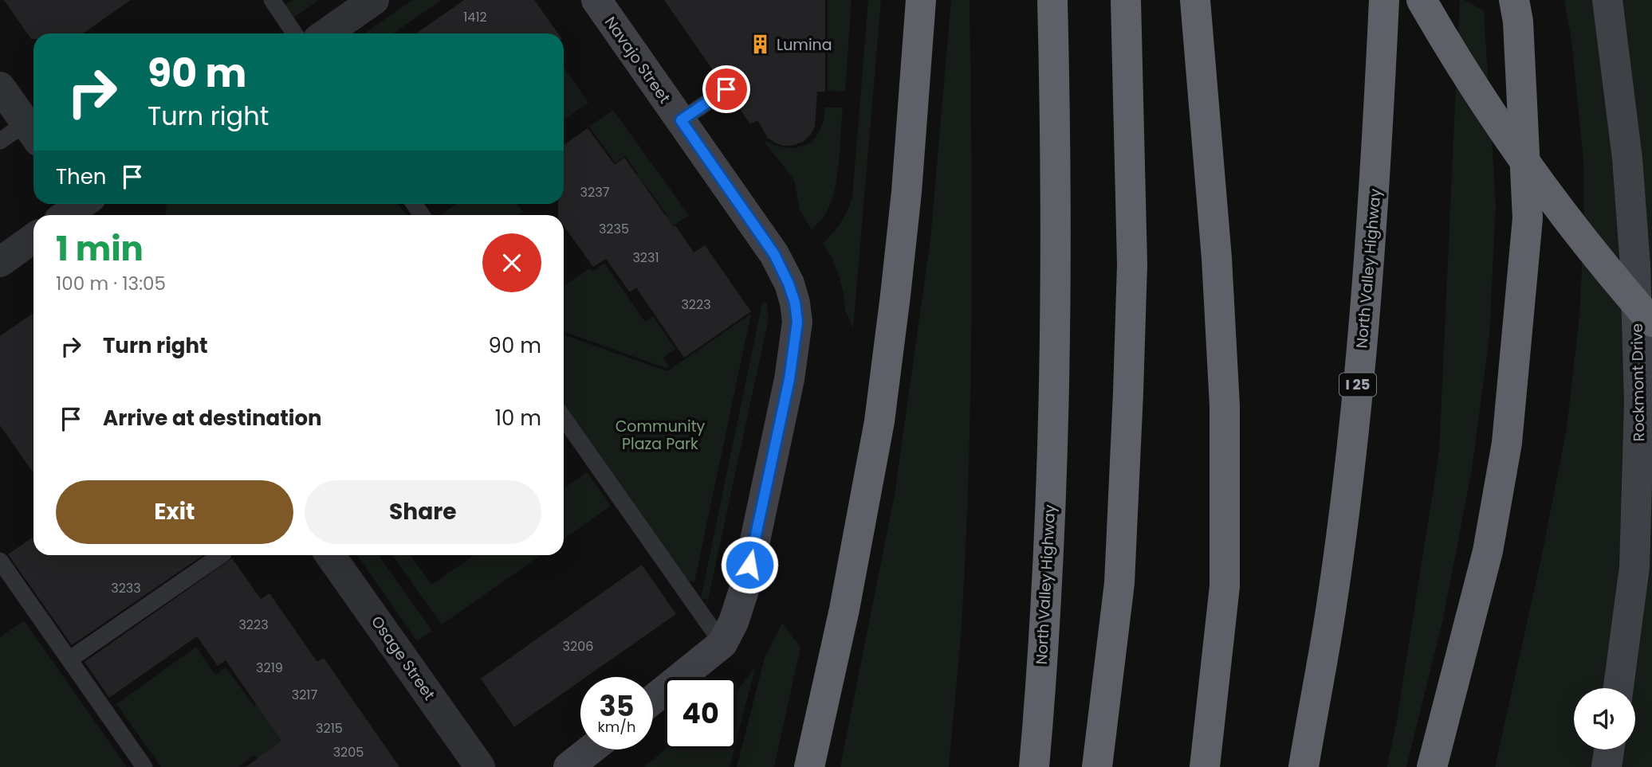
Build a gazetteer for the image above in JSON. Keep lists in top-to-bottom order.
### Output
{
  "streets": {
    "highway": ["North Valley Highway", "I 25"],
    "street": ["Navajo Street", "Rockmont Drive", "Osage Street"]
  },
  "parks": ["Community Plaza Park"],
  "places": {
    "building": ["Lumina"]
  },
  "house_numbers": [
    "1412",
    "3237",
    "3235",
    "3231",
    "3223",
    "3233",
    "3223",
    "3206",
    "3219",
    "3217",
    "3215",
    "3205"
  ],
  "page": {
    "turn": ["90 m", "Turn right"],
    "then": "Then",
    "heading": ["1 min", "100 m · 13:05"],
    "list": [
      {
        "name": "Turn right",
        "value": "90 m"
      },
      {
        "name": "Arrive at destination",
        "value": "10 m"
      }
    ],
    "buttons": ["Exit", "Share"],
    "speed": "35 km/h",
    "limit": "40"
  }
}
